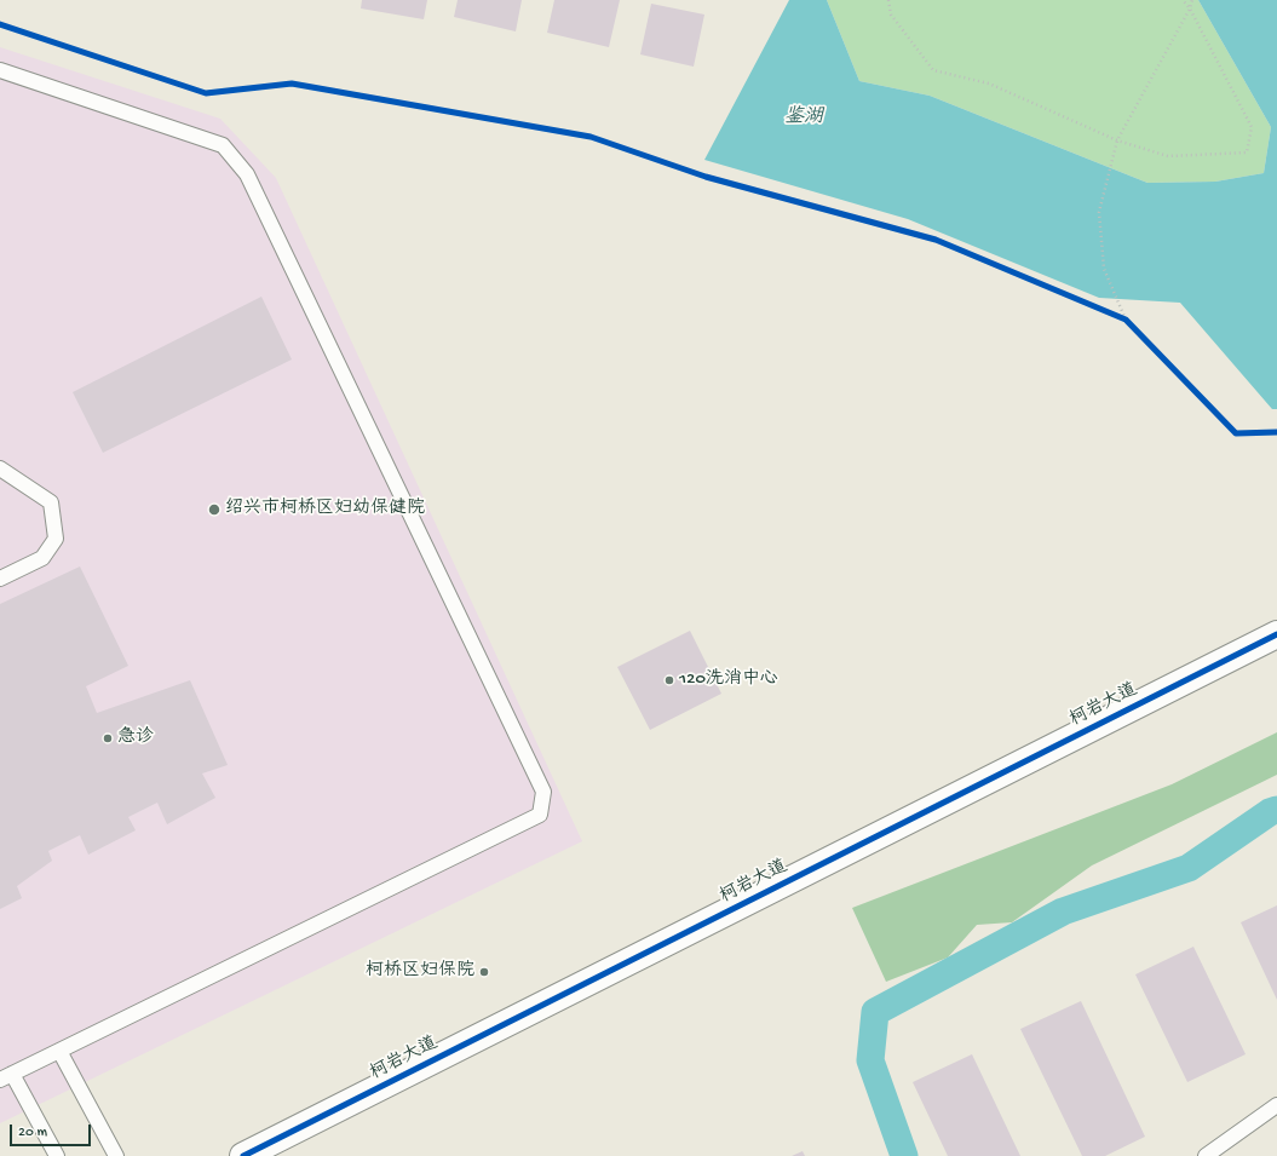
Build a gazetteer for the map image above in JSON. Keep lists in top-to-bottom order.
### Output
{
  "streets": {
    "street": ["柯岩大道"]
  },
  "water": ["鉴湖"],
  "places": [
    "绍兴市柯桥区妇幼保健院",
    "120洗消中心",
    "急诊",
    "柯桥区妇保院"
  ],
  "scale_bar": "20 m"
}
